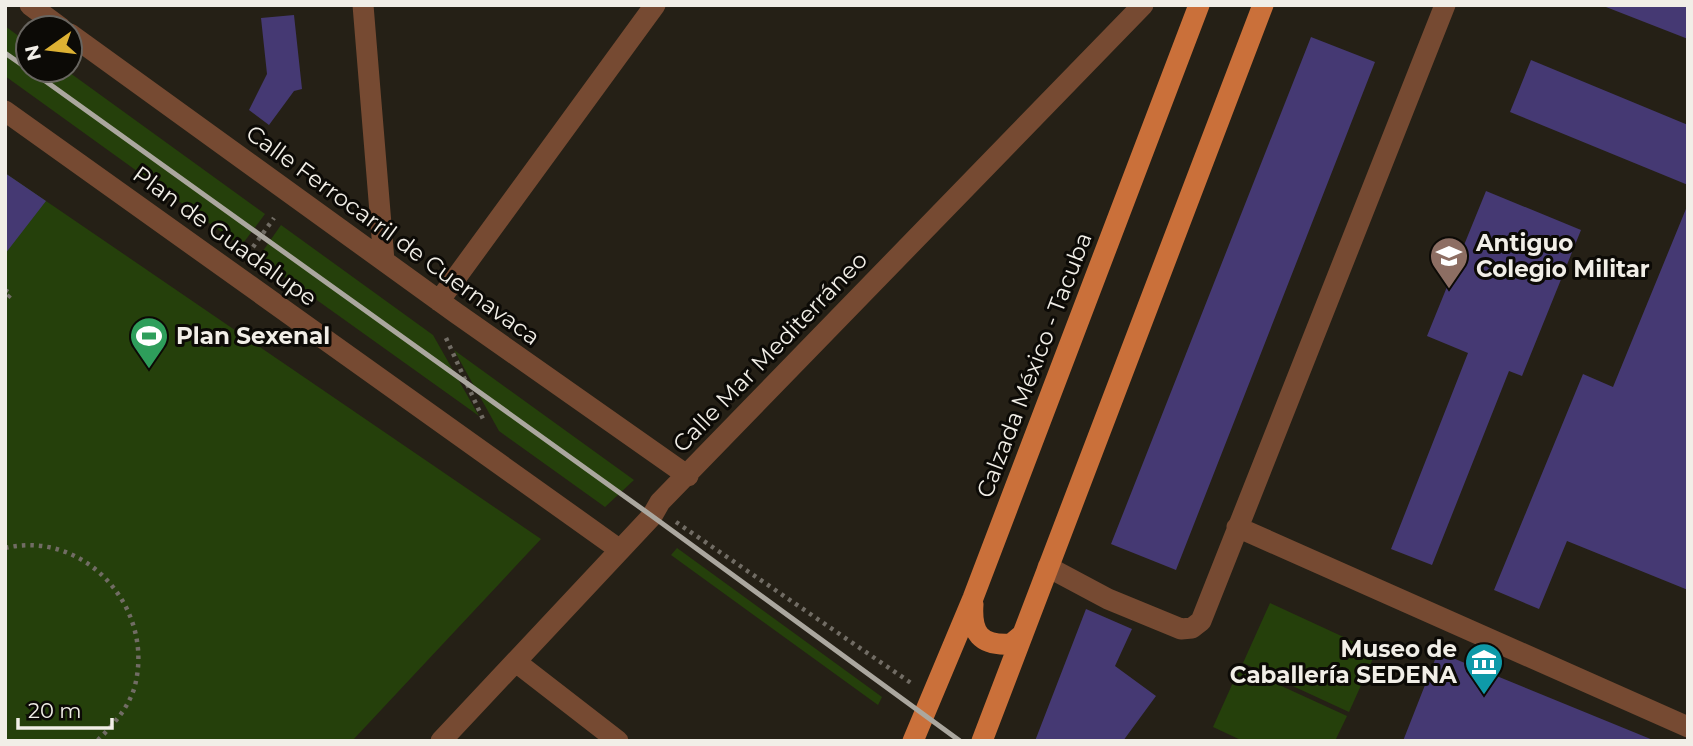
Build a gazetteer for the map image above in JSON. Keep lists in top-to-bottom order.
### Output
{
  "streets": {
    "main road": ["Calzada México - Tacuba"],
    "street": ["Calle Ferrocarril de Cuernavaca", "Plan de Guadalupe", "Calle Mar Mediterráneo"]
  },
  "crossings": [
    ["Calle Ferrocarril de Cuernavaca", "Calle Mar Mediterráneo"],
    ["Plan de Guadalupe", "Calle Mar Mediterráneo"]
  ],
  "places": {
    "school or university": ["Antiguo Colegio Militar"],
    "sports": ["Plan Sexenal"],
    "museum": ["Museo de Caballería SEDENA"]
  },
  "scale_bar": "20 m",
  "north": "left"
}
